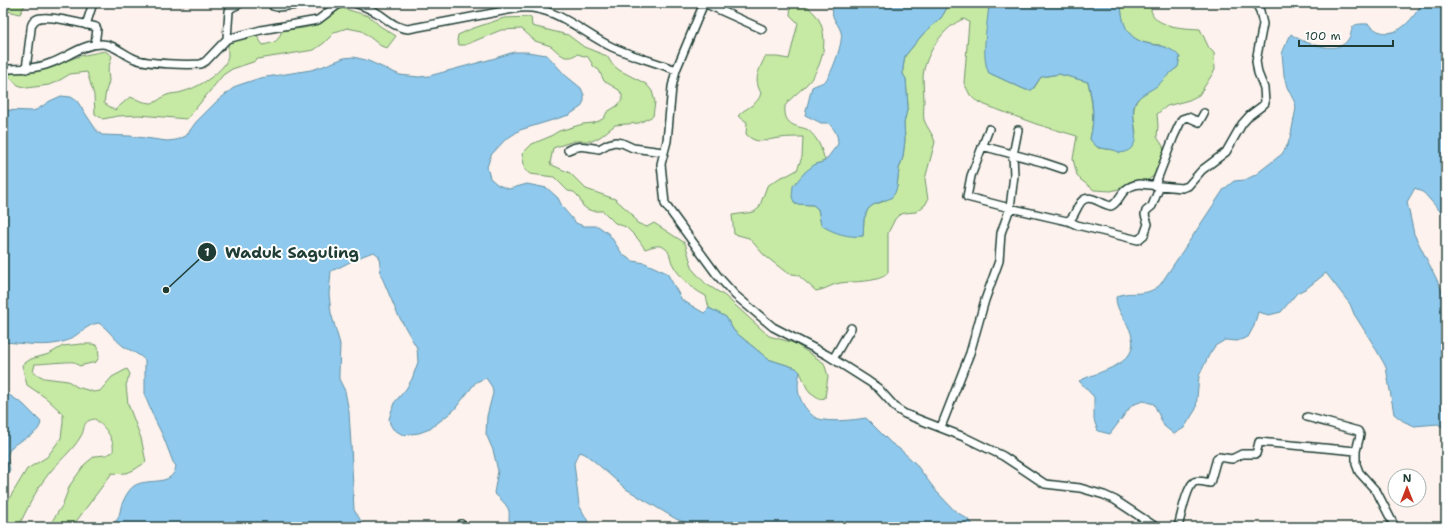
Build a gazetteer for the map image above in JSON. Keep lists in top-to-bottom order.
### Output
{
  "places": ["Waduk Saguling"],
  "scale_bar": "100 m",
  "north": "top"
}
